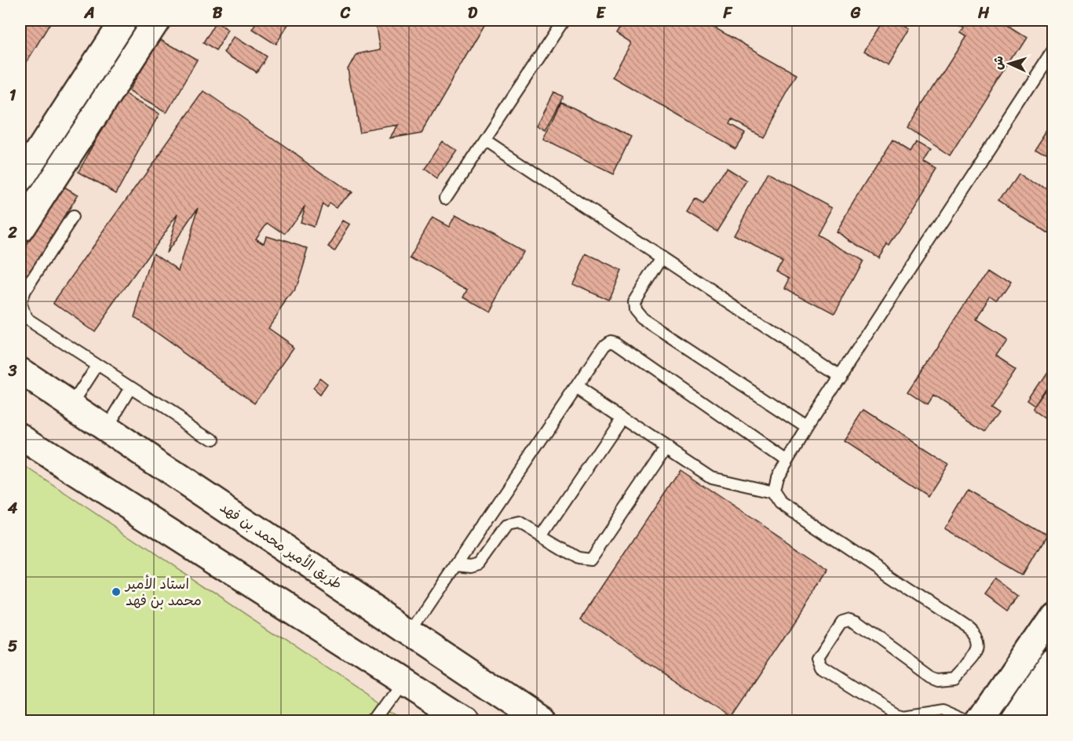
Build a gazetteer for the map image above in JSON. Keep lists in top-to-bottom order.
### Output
{
  "streets": {
    "main road": ["طريق الأمير محمد بن فهد"]
  },
  "places": ["استاد الأمير محمد بن فهد"],
  "north": "left",
  "grid": {
    "columns": [
      "A",
      "B",
      "C",
      "D",
      "E",
      "F",
      "G",
      "H"
    ],
    "rows": [
      "1",
      "2",
      "3",
      "4",
      "5"
    ]
  }
}
